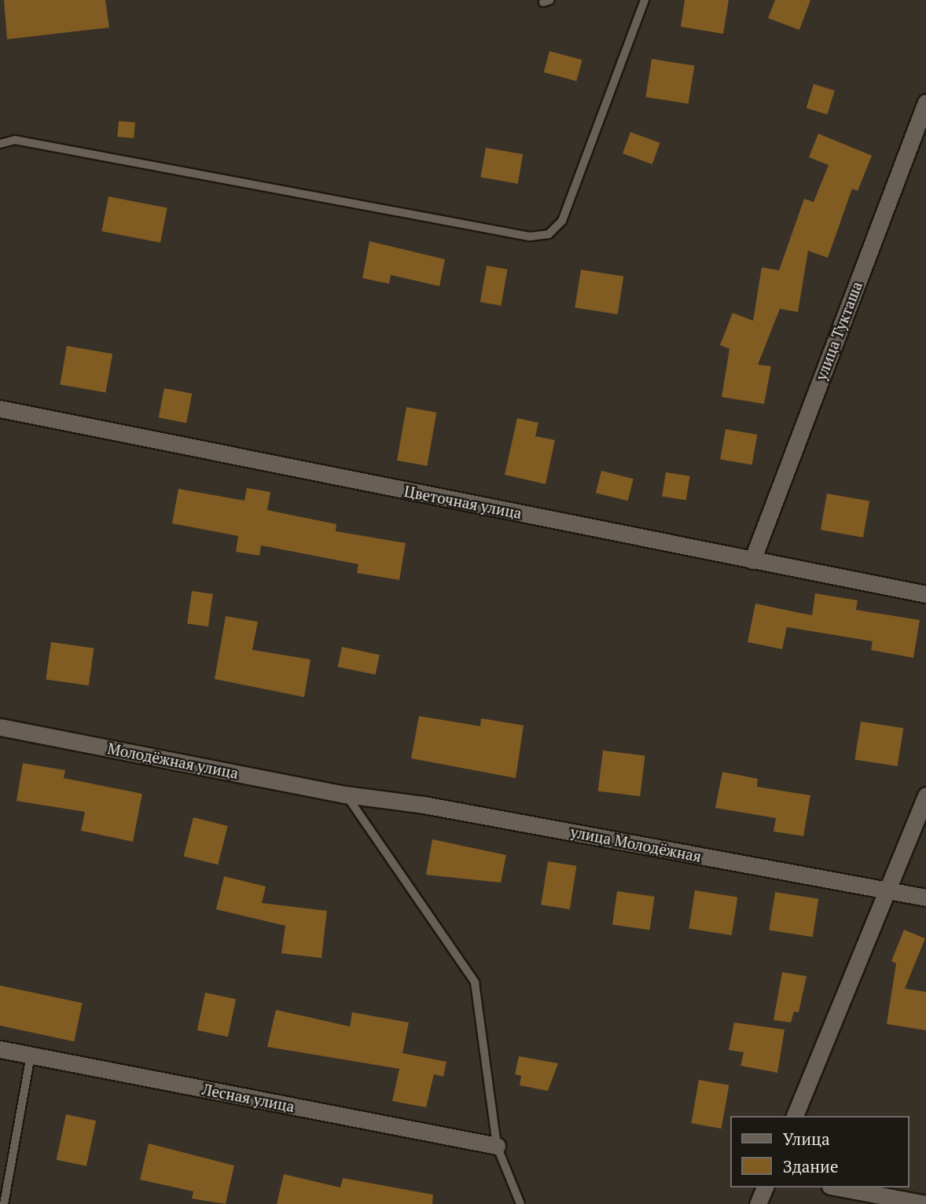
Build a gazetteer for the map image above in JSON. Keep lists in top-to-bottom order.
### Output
{
  "streets": {
    "street": [
      "улица Тукташа",
      "Цветочная улица",
      "Молодёжная улица",
      "улица Молодёжная",
      "Лесная улица"
    ]
  },
  "crossings": [
    ["улица Тукташа", "Цветочная улица"],
    ["Молодёжная улица", "улица Молодёжная"]
  ],
  "legend": ["Улица", "Здание"]
}
